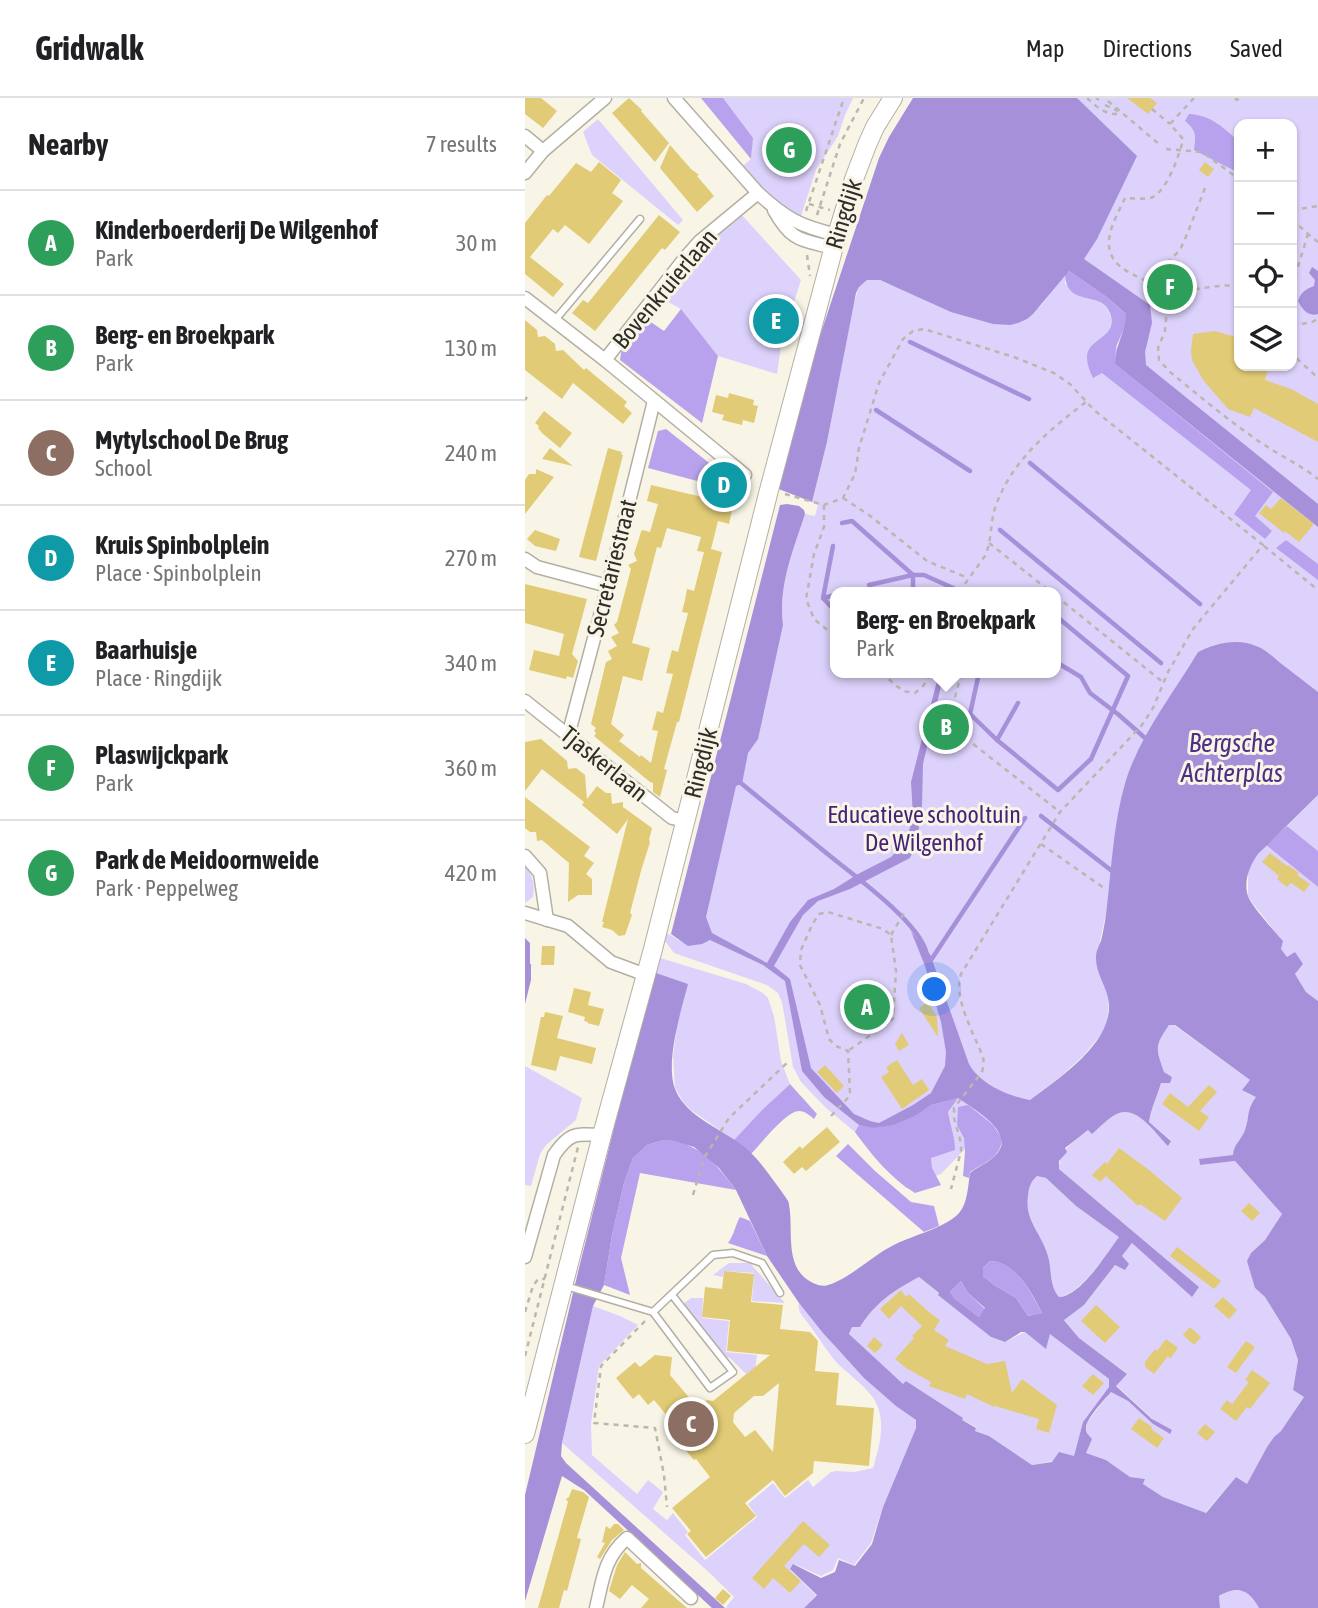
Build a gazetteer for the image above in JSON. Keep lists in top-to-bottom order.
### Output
{
  "streets": {
    "street": [
      "Ringdijk",
      "Bovenkruierlaan",
      "Secretariestraat",
      "Tjaskerlaan"
    ]
  },
  "crossings": [
    ["Ringdijk", "Tjaskerlaan"],
    ["Secretariestraat", "Tjaskerlaan"]
  ],
  "water": ["Bergsche Achterplas"],
  "parks": ["Educatieve schooltuin De Wilgenhof"],
  "page": {
    "header": "Gridwalk",
    "nav": ["Map", "Directions", "Saved"],
    "heading": ["Nearby", "7 results"],
    "map_buttons": ["+", "−"],
    "pins": [
      "G",
      "F",
      "E",
      "D",
      "B",
      "A",
      "C"
    ],
    "list": [
      {
        "mark": "A",
        "name": "Kinderboerderij De Wilgenhof",
        "note": "Park",
        "value": "30 m"
      },
      {
        "mark": "B",
        "name": "Berg- en Broekpark",
        "note": "Park",
        "value": "130 m"
      },
      {
        "mark": "C",
        "name": "Mytylschool De Brug",
        "note": "School",
        "value": "240 m"
      },
      {
        "mark": "D",
        "name": "Kruis Spinbolplein",
        "note": "Place · Spinbolplein",
        "value": "270 m"
      },
      {
        "mark": "E",
        "name": "Baarhuisje",
        "note": "Place · Ringdijk",
        "value": "340 m"
      },
      {
        "mark": "F",
        "name": "Plaswijckpark",
        "note": "Park",
        "value": "360 m"
      },
      {
        "mark": "G",
        "name": "Park de Meidoornweide",
        "note": "Park · Peppelweg",
        "value": "420 m"
      }
    ],
    "popup": ["Berg- en Broekpark", "Park"]
  }
}
